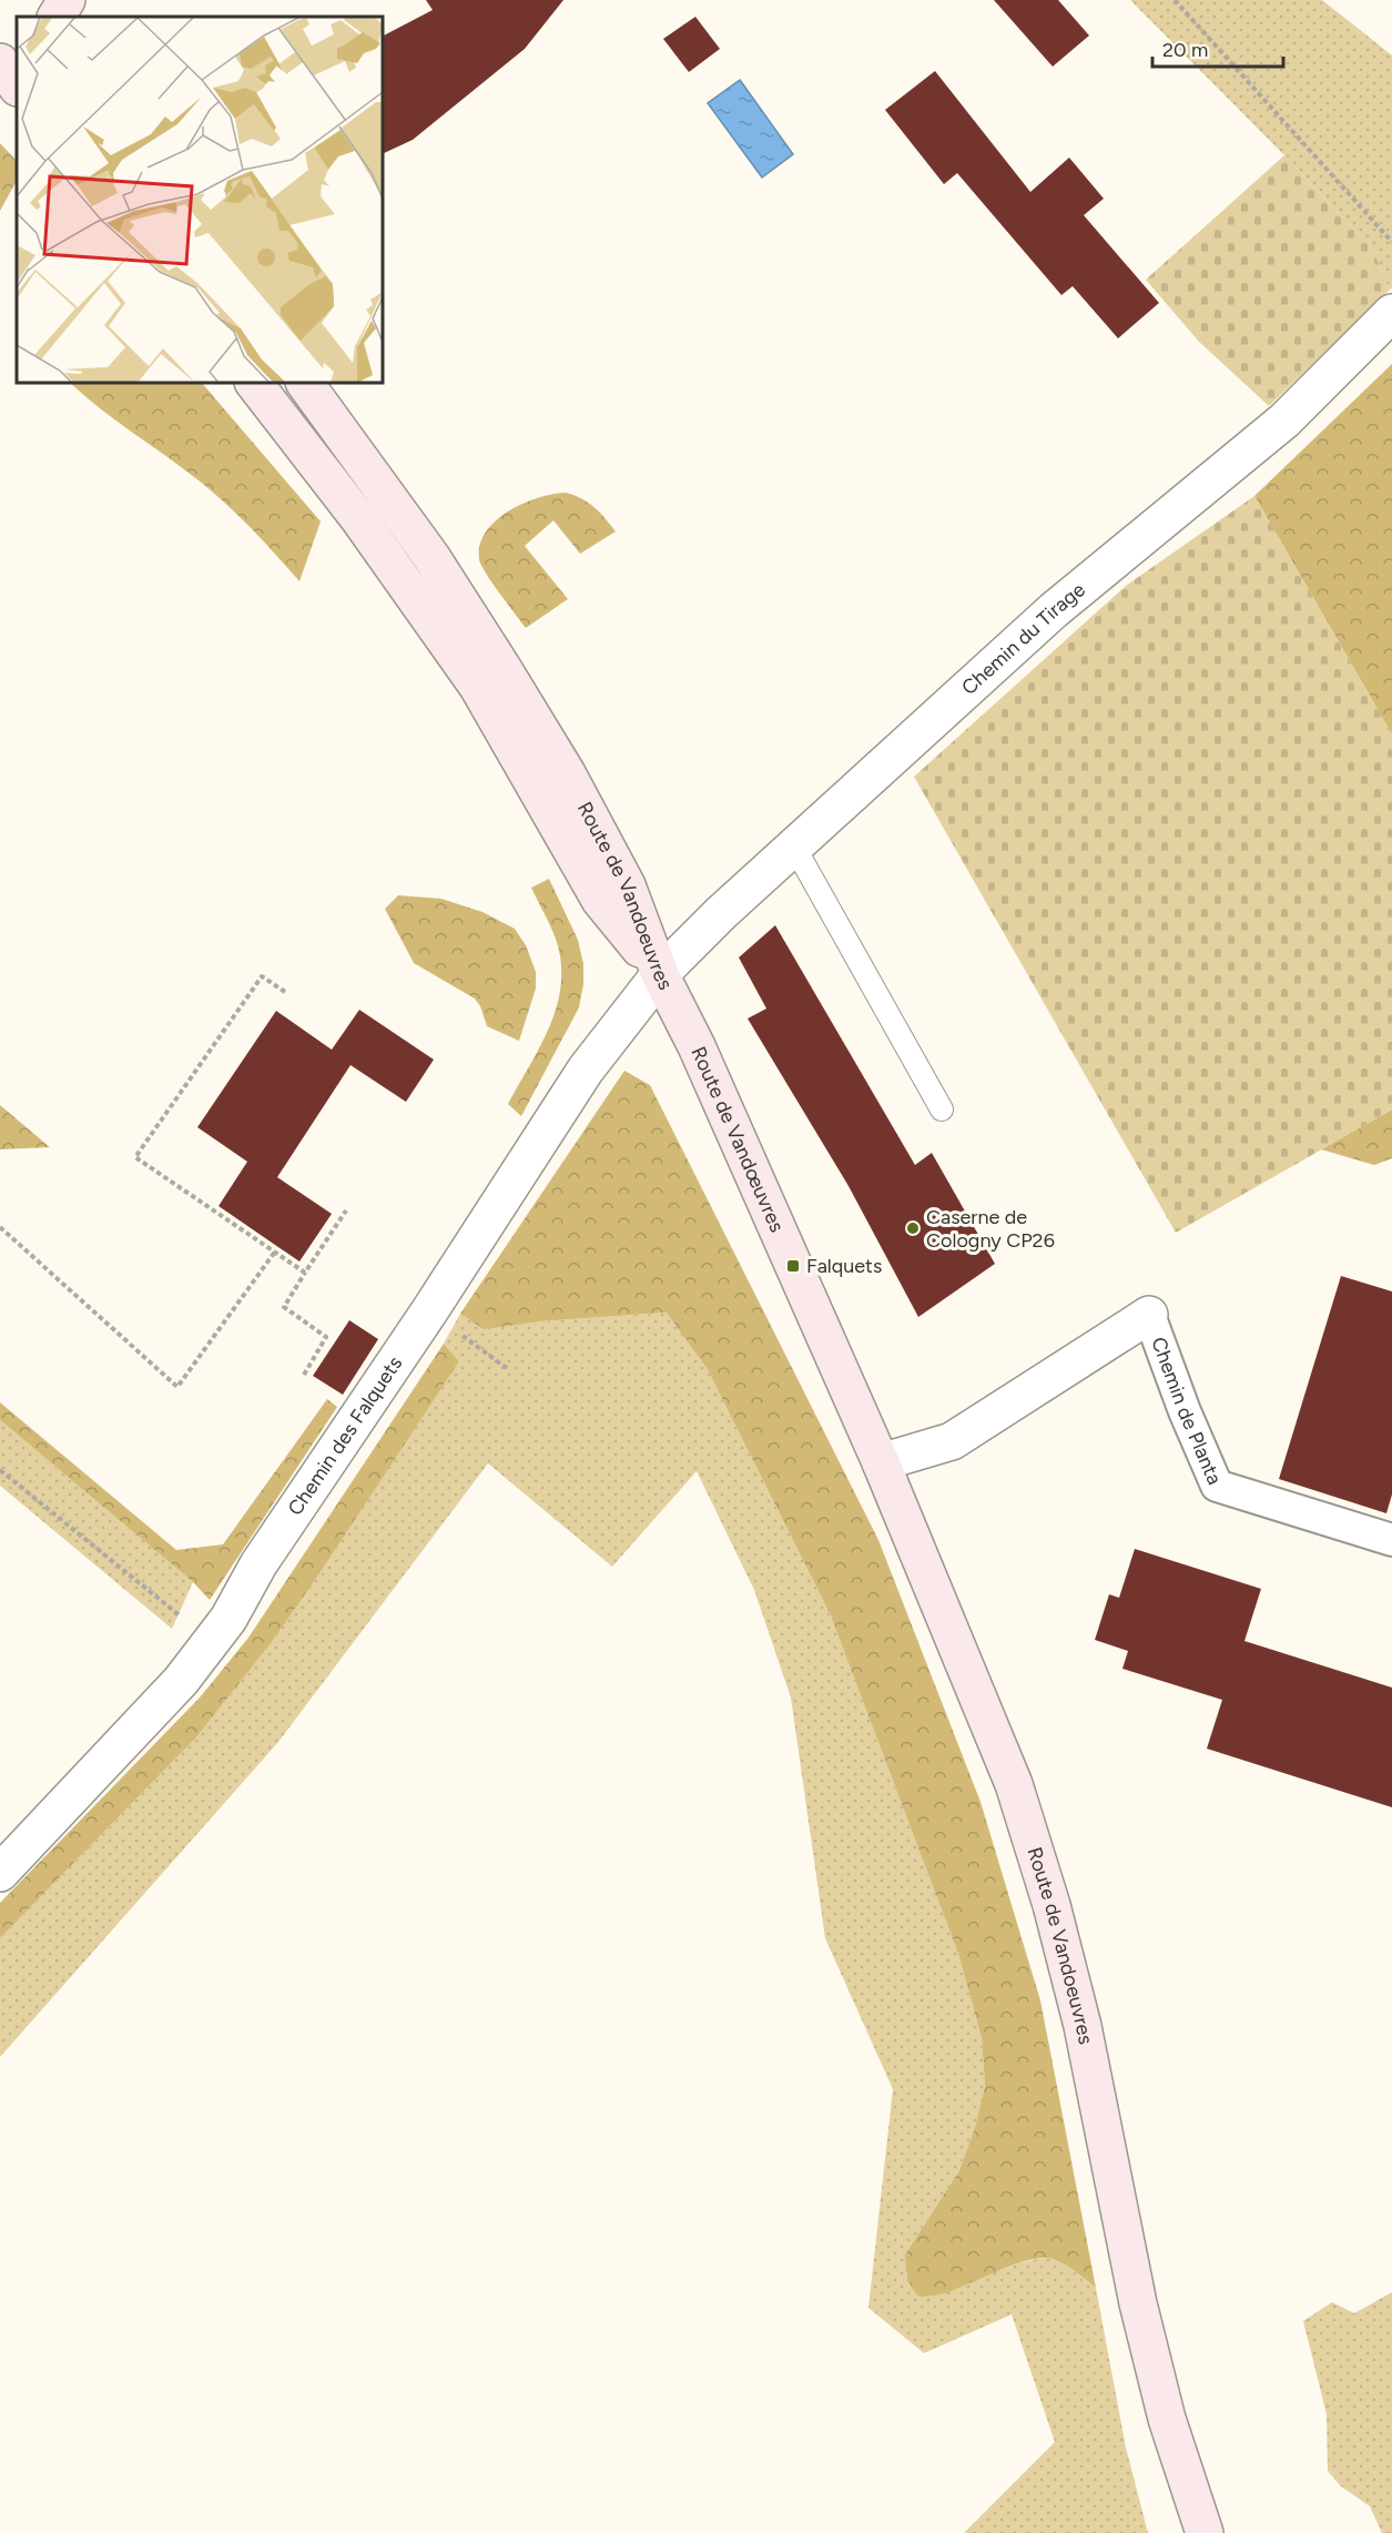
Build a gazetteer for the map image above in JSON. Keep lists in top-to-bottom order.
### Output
{
  "streets": {
    "main road": ["Route de Vandoeuvres", "Route de Vandœuvres"],
    "street": ["Chemin du Tirage", "Chemin de Planta", "Chemin des Falquets"]
  },
  "crossings": [
    ["Chemin du Tirage", "Route de Vandoeuvres"],
    ["Chemin du Tirage", "Route de Vandœuvres"],
    ["Chemin du Tirage", "Chemin des Falquets"],
    ["Route de Vandoeuvres", "Route de Vandœuvres"],
    ["Route de Vandoeuvres", "Chemin des Falquets"],
    ["Route de Vandœuvres", "Chemin des Falquets"]
  ],
  "places": {
    "other": ["Caserne de Cologny CP26"],
    "transit": ["Falquets"]
  },
  "scale_bar": "20 m"
}
